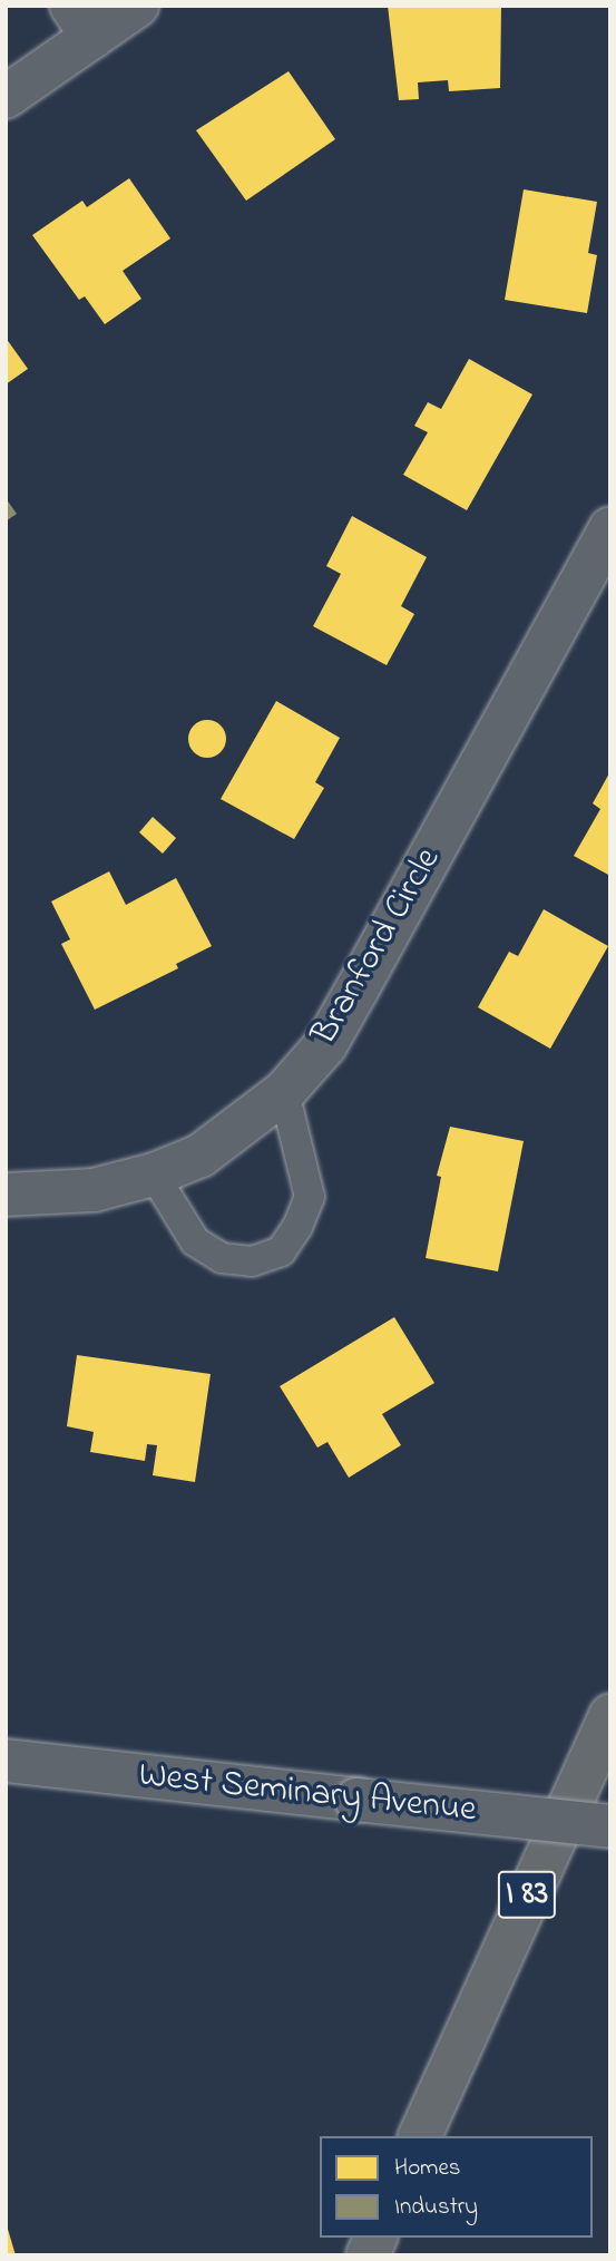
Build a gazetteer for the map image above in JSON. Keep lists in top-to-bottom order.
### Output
{
  "streets": {
    "highway": ["I 83"],
    "street": ["Branford Circle", "West Seminary Avenue"]
  },
  "legend": ["Homes", "Industry"]
}
